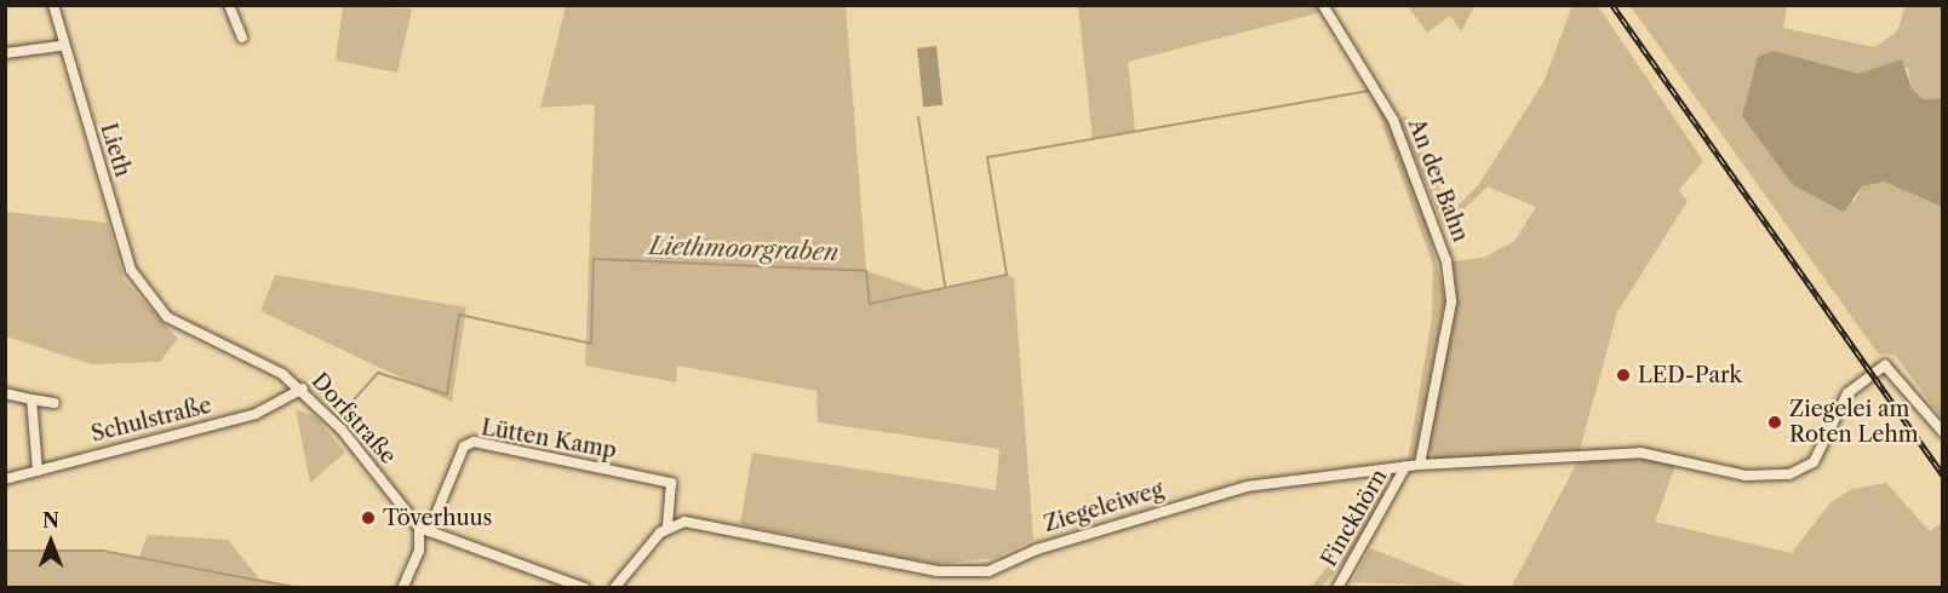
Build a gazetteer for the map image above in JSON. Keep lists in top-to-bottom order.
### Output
{
  "streets": {
    "street": [
      "Lieth",
      "An der Bahn",
      "Dorfstraße",
      "Schulstraße",
      "Lütten Kamp",
      "Ziegeleiweg",
      "Finckhörn"
    ]
  },
  "crossings": [
    ["Lieth", "Dorfstraße"],
    ["An der Bahn", "Ziegeleiweg"],
    ["Dorfstraße", "Schulstraße"],
    ["Dorfstraße", "Lütten Kamp"],
    ["Lütten Kamp", "Ziegeleiweg"],
    ["Ziegeleiweg", "Finckhörn"]
  ],
  "water": ["Liethmoorgraben"],
  "places": ["LED-Park", "Ziegelei am Roten Lehm", "Töverhuus"],
  "north": "top"
}
